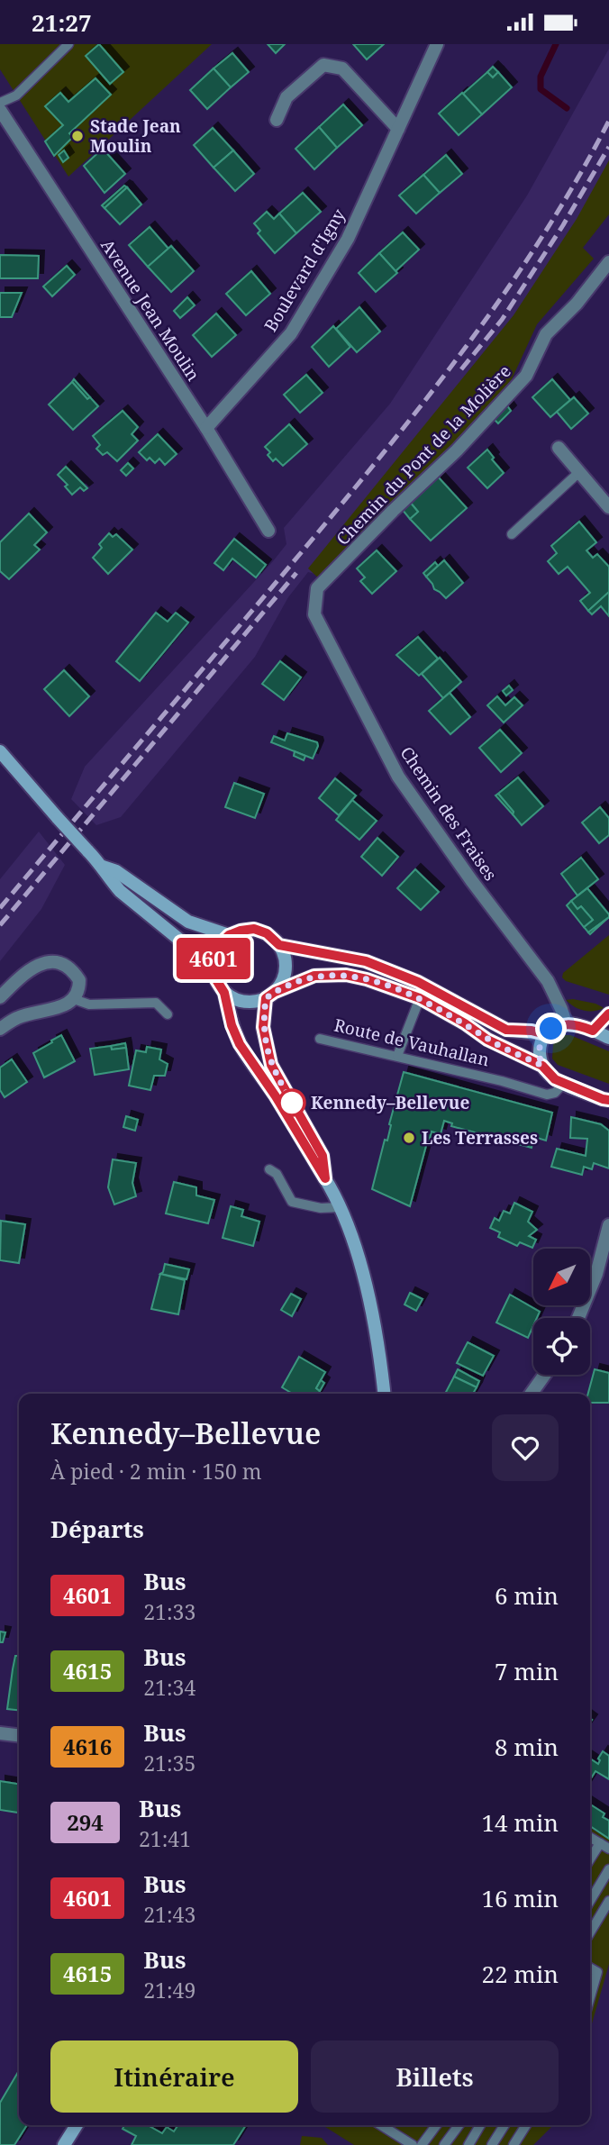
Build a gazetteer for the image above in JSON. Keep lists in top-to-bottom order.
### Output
{
  "streets": {
    "main road": ["Route de Vauhallan"],
    "street": [
      "Boulevard d'Igny",
      "Avenue Jean Moulin",
      "Chemin du Pont de la Molière",
      "Chemin des Fraises"
    ]
  },
  "crossings": [
    ["Boulevard d'Igny", "Avenue Jean Moulin"],
    ["Chemin du Pont de la Molière", "Chemin des Fraises"]
  ],
  "places": ["Stade Jean Moulin", "Kennedy–Bellevue", "Les Terrasses"],
  "lines": ["bus line 4601"],
  "north": "bottom left",
  "page": {
    "status": "21:27",
    "on_map": "4601",
    "heading": [
      ["Kennedy–Bellevue", "À pied · 2 min · 150 m"],
      "Départs"
    ],
    "list": [
      {
        "mark": "4601",
        "name": "Bus",
        "note": "21:33",
        "value": "6 min"
      },
      {
        "mark": "4615",
        "name": "Bus",
        "note": "21:34",
        "value": "7 min"
      },
      {
        "mark": "4616",
        "name": "Bus",
        "note": "21:35",
        "value": "8 min"
      },
      {
        "mark": "294",
        "name": "Bus",
        "note": "21:41",
        "value": "14 min"
      },
      {
        "mark": "4601",
        "name": "Bus",
        "note": "21:43",
        "value": "16 min"
      },
      {
        "mark": "4615",
        "name": "Bus",
        "note": "21:49",
        "value": "22 min"
      }
    ],
    "buttons": ["Itinéraire", "Billets"]
  }
}
